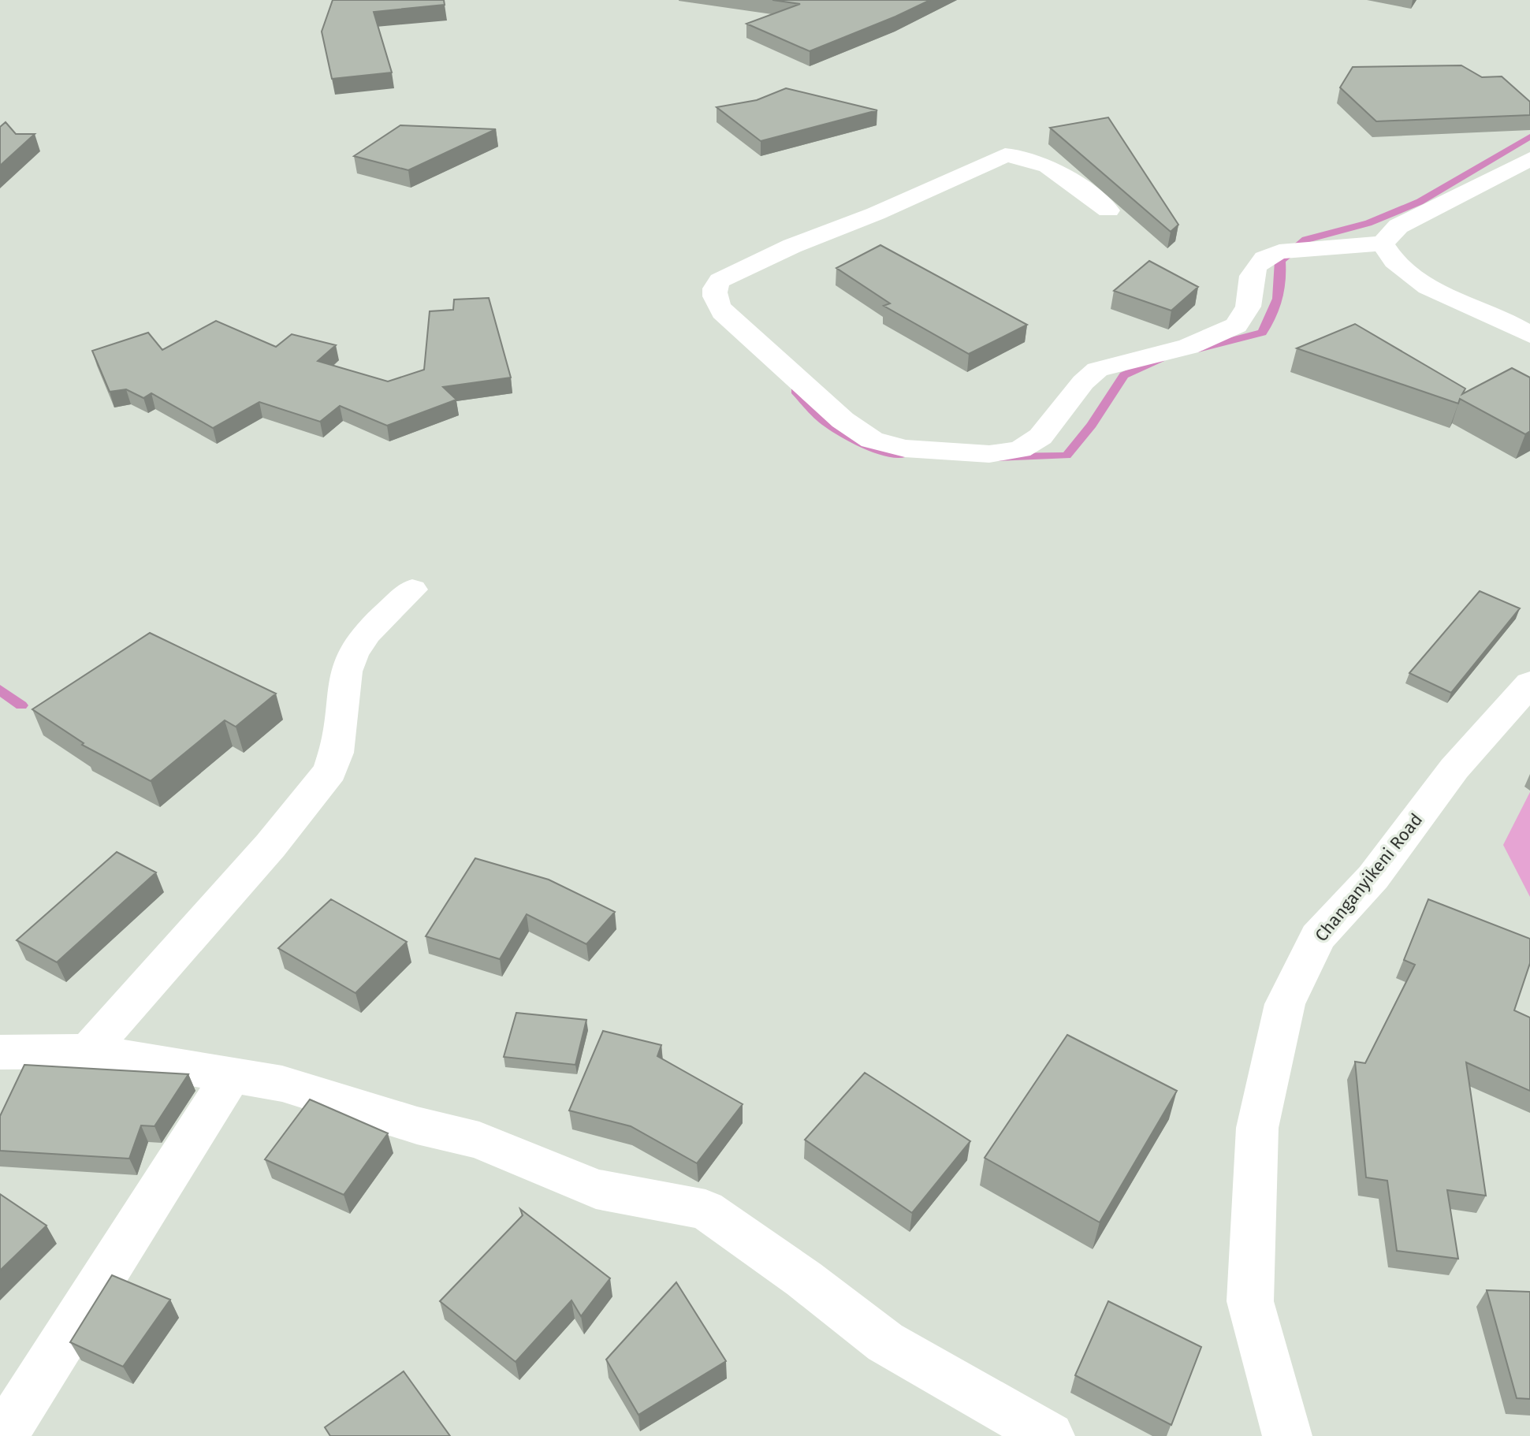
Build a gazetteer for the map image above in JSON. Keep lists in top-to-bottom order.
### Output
{
  "streets": {
    "street": ["Changanyikeni Road"]
  }
}
